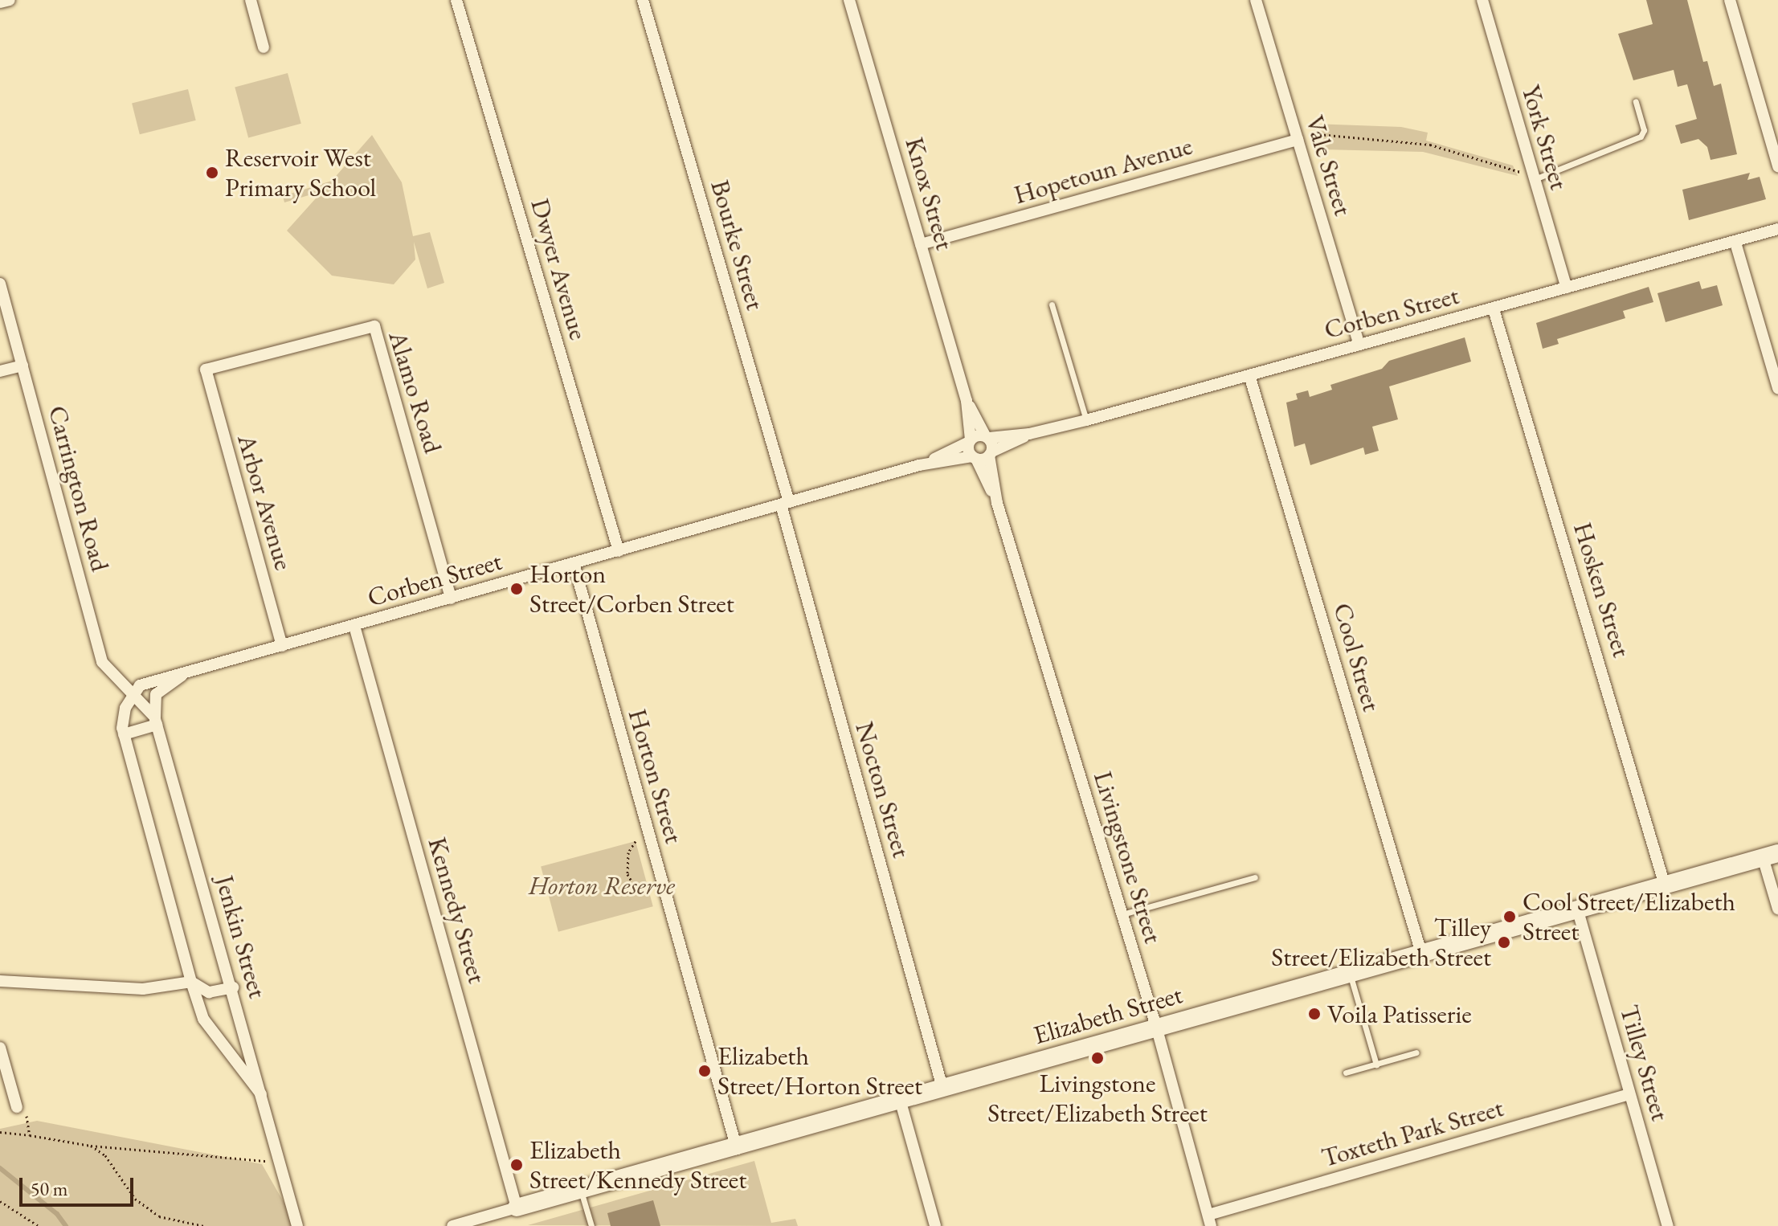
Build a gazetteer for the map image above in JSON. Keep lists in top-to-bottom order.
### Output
{
  "streets": {
    "street": [
      "York Street",
      "Vale Street",
      "Hopetoun Avenue",
      "Knox Street",
      "Bourke Street",
      "Dwyer Avenue",
      "Corben Street",
      "Alamo Road",
      "Carrington Road",
      "Arbor Avenue",
      "Hosken Street",
      "Cool Street",
      "Horton Street",
      "Nocton Street",
      "Livingstone Street",
      "Kennedy Street",
      "Jenkin Street",
      "Elizabeth Street",
      "Tilley Street",
      "Toxteth Park Street"
    ]
  },
  "crossings": [
    ["York Street", "Corben Street"],
    ["Vale Street", "Hopetoun Avenue"],
    ["Vale Street", "Corben Street"],
    ["Hopetoun Avenue", "Knox Street"],
    ["Knox Street", "Corben Street"],
    ["Knox Street", "Livingstone Street"],
    ["Bourke Street", "Corben Street"],
    ["Bourke Street", "Nocton Street"],
    ["Dwyer Avenue", "Corben Street"],
    ["Corben Street", "Alamo Road"],
    ["Corben Street", "Arbor Avenue"],
    ["Corben Street", "Hosken Street"],
    ["Corben Street", "Cool Street"],
    ["Corben Street", "Horton Street"],
    ["Corben Street", "Nocton Street"],
    ["Corben Street", "Livingstone Street"],
    ["Corben Street", "Kennedy Street"],
    ["Corben Street", "Jenkin Street"],
    ["Alamo Road", "Arbor Avenue"],
    ["Carrington Road", "Jenkin Street"],
    ["Hosken Street", "Elizabeth Street"],
    ["Cool Street", "Elizabeth Street"],
    ["Horton Street", "Elizabeth Street"],
    ["Nocton Street", "Elizabeth Street"],
    ["Livingstone Street", "Elizabeth Street"],
    ["Livingstone Street", "Toxteth Park Street"],
    ["Kennedy Street", "Elizabeth Street"],
    ["Elizabeth Street", "Tilley Street"],
    ["Tilley Street", "Toxteth Park Street"]
  ],
  "parks": ["Horton Reserve"],
  "places": [
    "Reservoir West Primary School",
    "Horton Street/Corben Street",
    "Cool Street/Elizabeth Street",
    "Tilley Street/Elizabeth Street",
    "Voila Patisserie",
    "Livingstone Street/Elizabeth Street",
    "Elizabeth Street/Horton Street",
    "Elizabeth Street/Kennedy Street"
  ],
  "scale_bar": "50 m"
}
